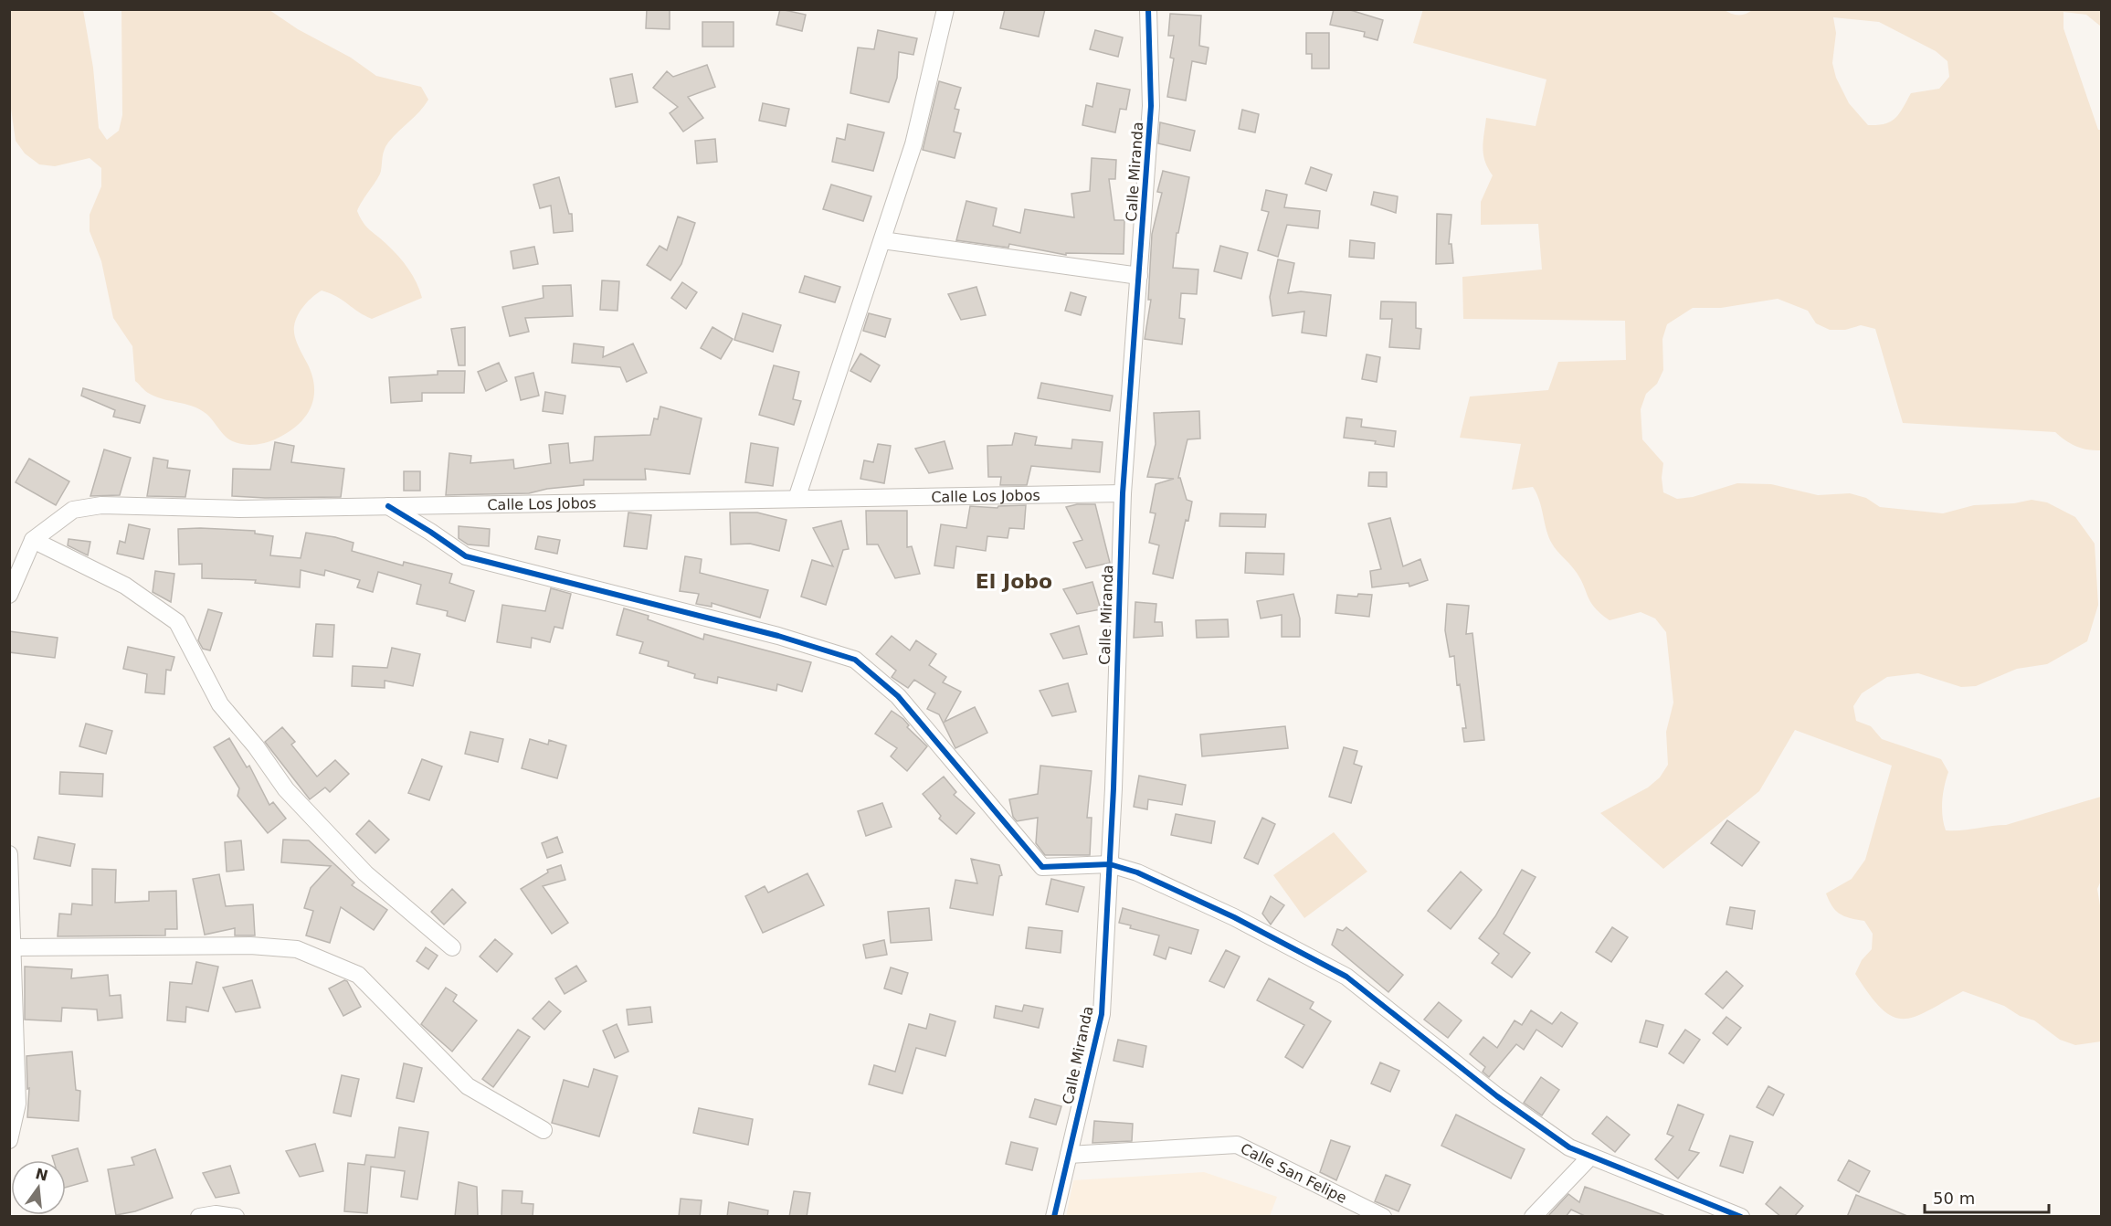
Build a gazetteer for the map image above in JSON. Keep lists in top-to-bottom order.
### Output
{
  "streets": {
    "street": ["Calle Miranda", "Calle Los Jobos", "Calle San Felipe"]
  },
  "crossings": [
    ["Calle Miranda", "Calle Los Jobos"],
    ["Calle Miranda", "Calle San Felipe"]
  ],
  "districts": ["El Jobo"],
  "scale_bar": "50 m",
  "north": "top"
}
